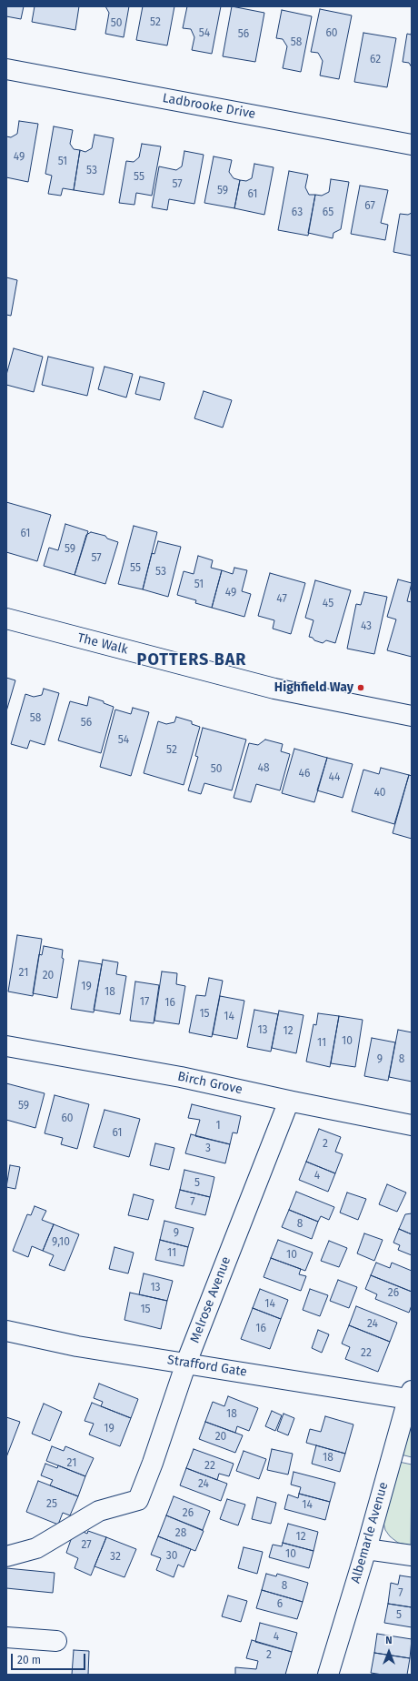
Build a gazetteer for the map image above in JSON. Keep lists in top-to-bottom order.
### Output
{
  "streets": {
    "street": [
      "Ladbrooke Drive",
      "The Walk",
      "Birch Grove",
      "Melrose Avenue",
      "Strafford Gate",
      "Albemarle Avenue"
    ]
  },
  "crossings": [
    ["Birch Grove", "Melrose Avenue"],
    ["Melrose Avenue", "Strafford Gate"],
    ["Strafford Gate", "Albemarle Avenue"]
  ],
  "districts": ["POTTERS BAR"],
  "places": ["Highfield Way"],
  "house_numbers": [
    "52",
    "50",
    "54",
    "60",
    "56",
    "58",
    "62",
    "49",
    "51",
    "53",
    "55",
    "57",
    "59",
    "61",
    "67",
    "63",
    "65",
    "61",
    "59",
    "57",
    "55",
    "53",
    "51",
    "49",
    "47",
    "45",
    "43",
    "58",
    "56",
    "54",
    "52",
    "48",
    "50",
    "46",
    "44",
    "40",
    "21",
    "20",
    "19",
    "18",
    "17",
    "16",
    "15",
    "14",
    "13",
    "12",
    "10",
    "11",
    "9",
    "8",
    "59",
    "60",
    "1",
    "61",
    "2",
    "3",
    "4",
    "5",
    "7",
    "8",
    "9",
    "9,10",
    "11",
    "10",
    "13",
    "26",
    "14",
    "15",
    "24",
    "16",
    "22",
    "18",
    "19",
    "20",
    "18",
    "21",
    "22",
    "24",
    "25",
    "14",
    "26",
    "28",
    "12",
    "27",
    "10",
    "30",
    "32",
    "8",
    "7",
    "6",
    "5",
    "4",
    "2"
  ],
  "scale_bar": "20 m",
  "north": "top"
}
